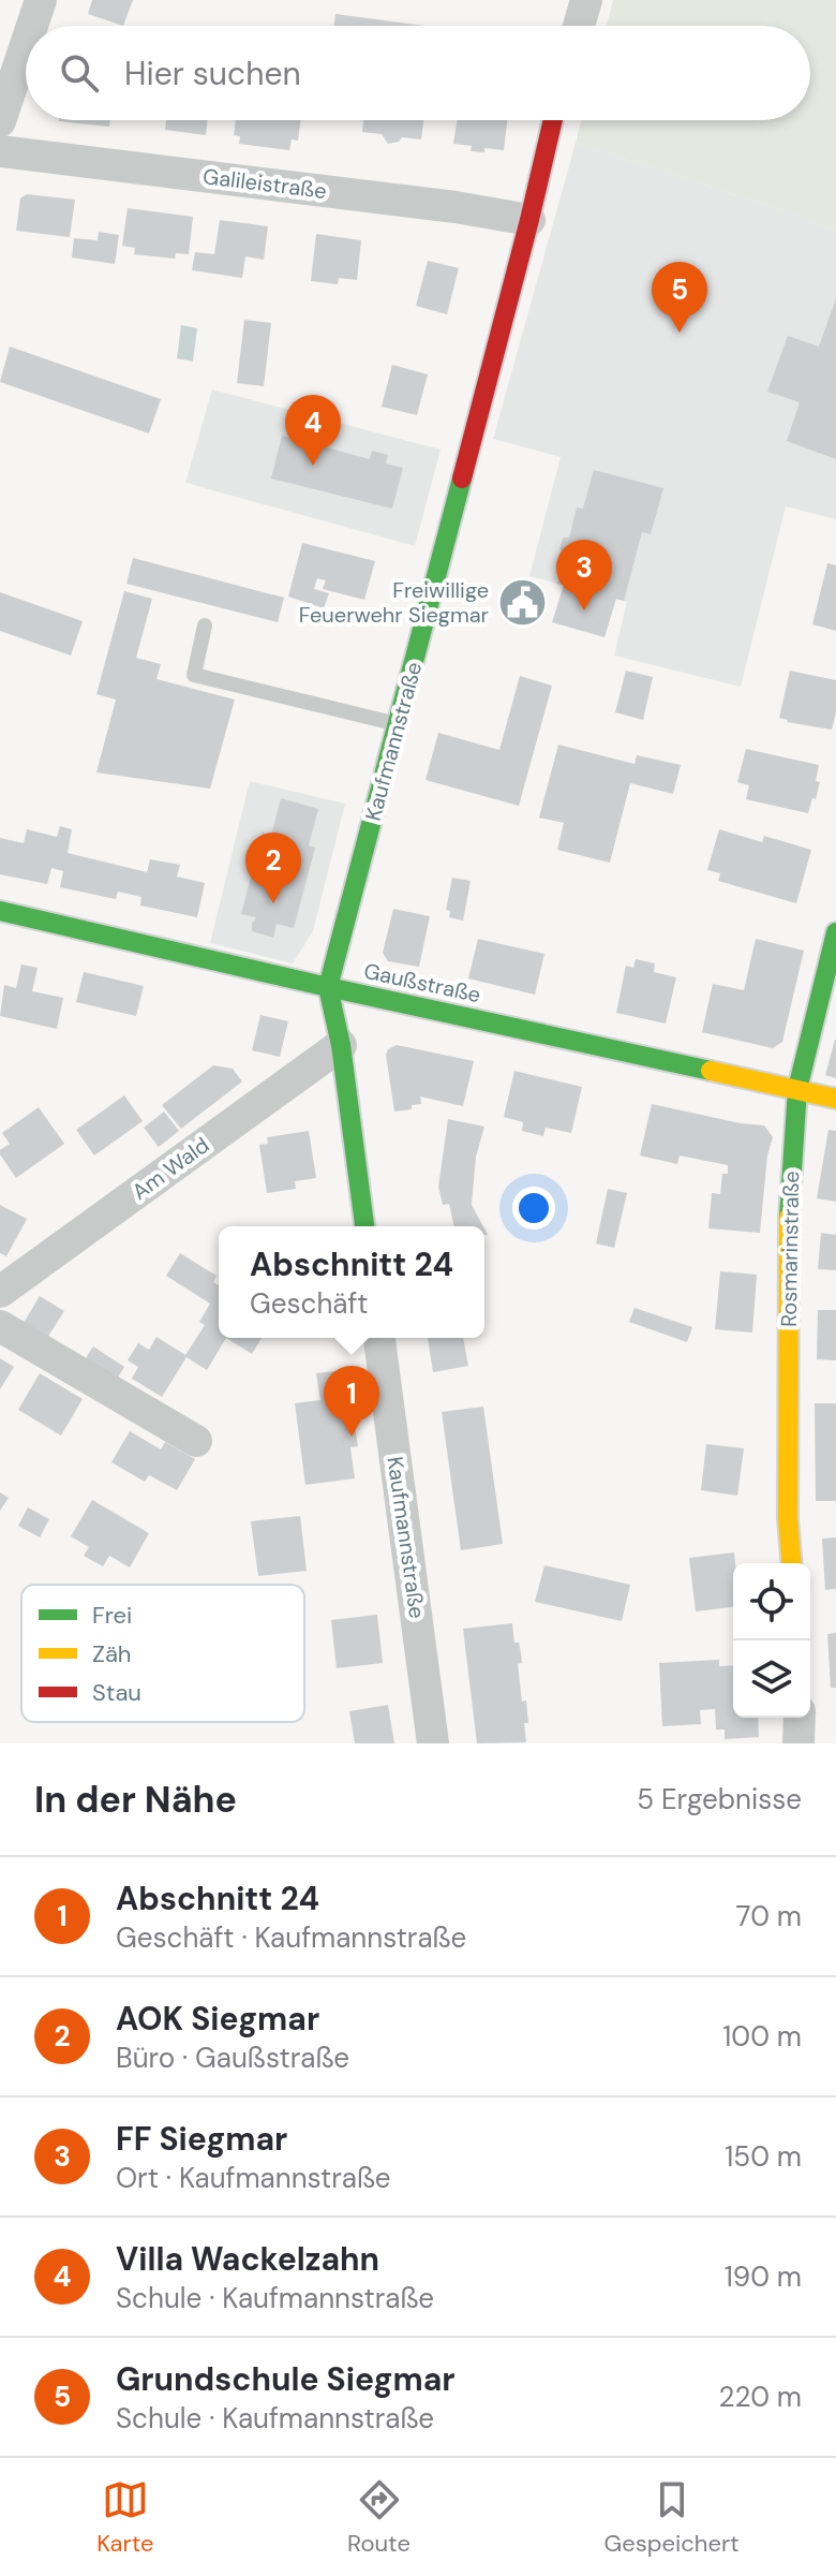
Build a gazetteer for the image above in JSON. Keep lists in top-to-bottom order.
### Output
{
  "streets": {
    "street": [
      "Galileistraße",
      "Kaufmannstraße",
      "Gaußstraße",
      "Am Wald",
      "Rosmarinstraße"
    ]
  },
  "crossings": [
    ["Galileistraße", "Kaufmannstraße"],
    ["Kaufmannstraße", "Gaußstraße"],
    ["Kaufmannstraße", "Am Wald"],
    ["Gaußstraße", "Rosmarinstraße"]
  ],
  "places": {
    "public building": ["Freiwillige Feuerwehr Siegmar"]
  },
  "legend": ["Frei", "Zäh", "Stau"],
  "page": {
    "search": "Hier suchen",
    "pins": [
      "5",
      "4",
      "3",
      "2",
      "1"
    ],
    "popup": ["Abschnitt 24", "Geschäft"],
    "heading": ["In der Nähe", "5 Ergebnisse"],
    "list": [
      {
        "mark": "1",
        "name": "Abschnitt 24",
        "note": "Geschäft · Kaufmannstraße",
        "value": "70 m"
      },
      {
        "mark": "2",
        "name": "AOK Siegmar",
        "note": "Büro · Gaußstraße",
        "value": "100 m"
      },
      {
        "mark": "3",
        "name": "FF Siegmar",
        "note": "Ort · Kaufmannstraße",
        "value": "150 m"
      },
      {
        "mark": "4",
        "name": "Villa Wackelzahn",
        "note": "Schule · Kaufmannstraße",
        "value": "190 m"
      },
      {
        "mark": "5",
        "name": "Grundschule Siegmar",
        "note": "Schule · Kaufmannstraße",
        "value": "220 m"
      }
    ],
    "nav": ["Karte", "Route", "Gespeichert"]
  }
}
